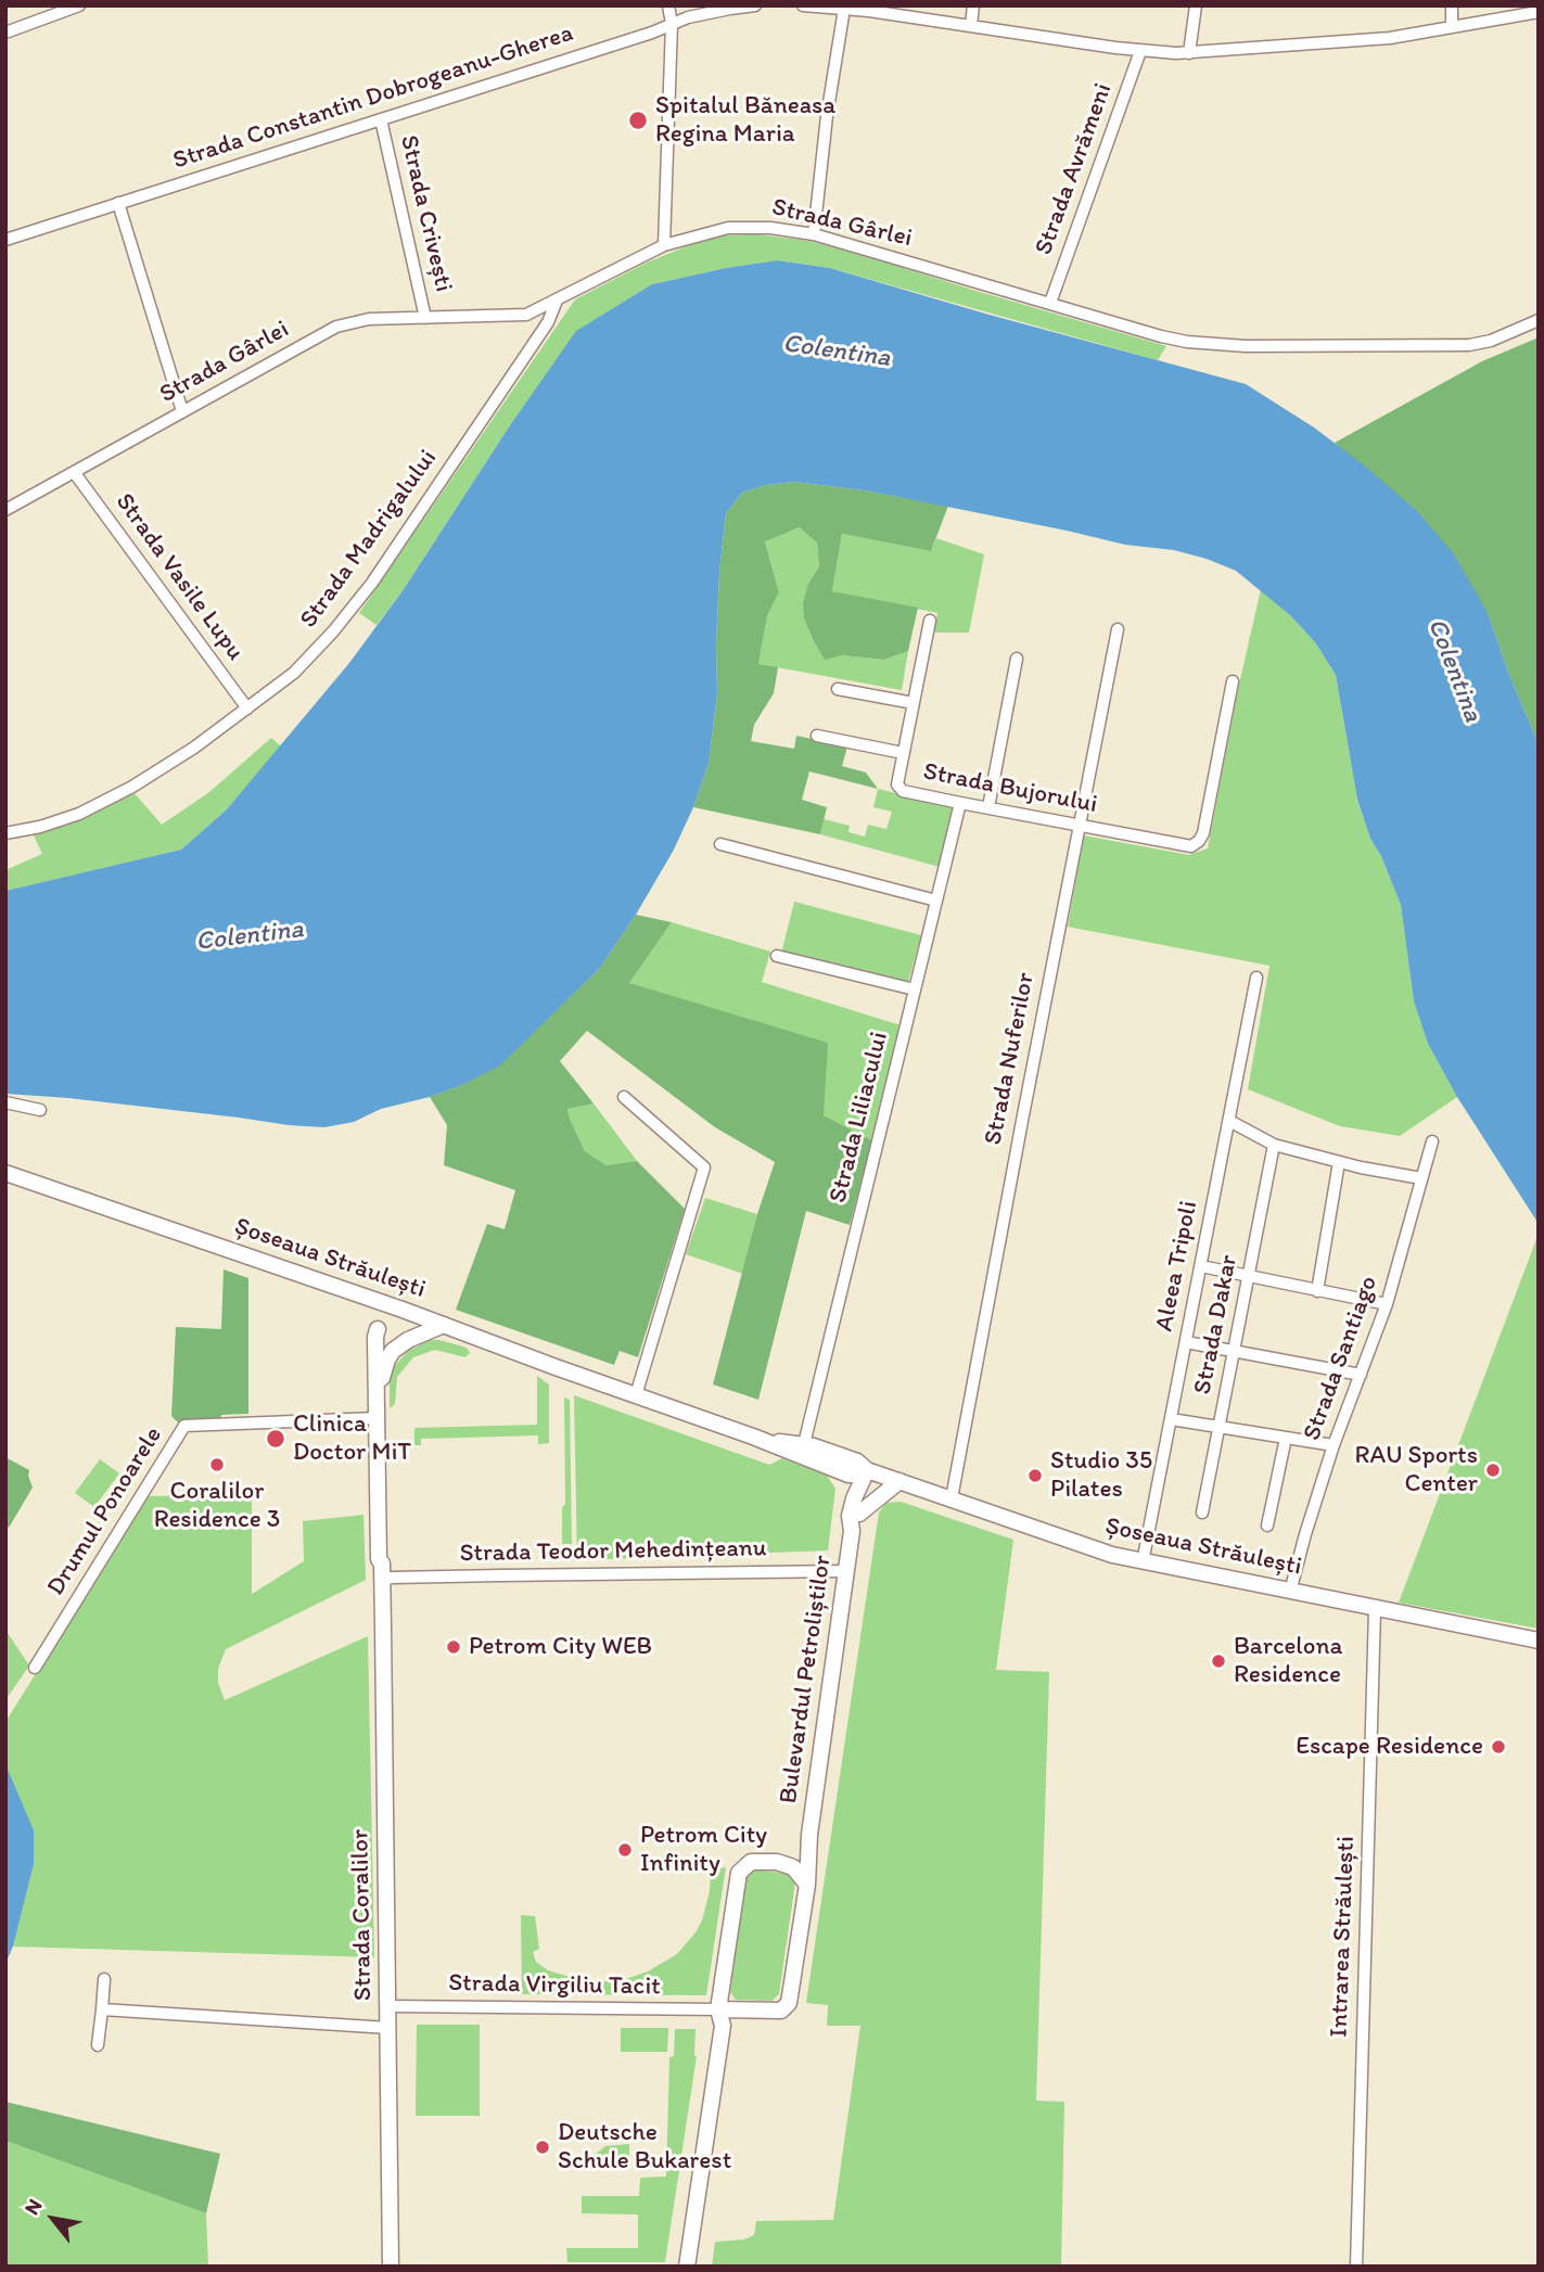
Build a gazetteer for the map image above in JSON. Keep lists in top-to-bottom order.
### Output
{
  "streets": {
    "street": [
      "Strada Constantin Dobrogeanu-Gherea",
      "Strada Avrămeni",
      "Strada Crivești",
      "Strada Gârlei",
      "Strada Madrigalului",
      "Strada Vasile Lupu",
      "Strada Bujorului",
      "Strada Nuferilor",
      "Strada Liliacului",
      "Șoseaua Străulești",
      "Aleea Tripoli",
      "Strada Dakar",
      "Strada Santiago",
      "Drumul Ponoarele",
      "Strada Teodor Mehedințeanu",
      "Bulevardul Petroliștilor",
      "Strada Coralilor",
      "Intrarea Străulești",
      "Strada Virgiliu Tacit"
    ]
  },
  "crossings": [
    ["Strada Constantin Dobrogeanu-Gherea", "Strada Crivești"],
    ["Strada Avrămeni", "Strada Gârlei"],
    ["Strada Crivești", "Strada Gârlei"],
    ["Strada Gârlei", "Strada Madrigalului"],
    ["Strada Gârlei", "Strada Vasile Lupu"],
    ["Strada Madrigalului", "Strada Vasile Lupu"],
    ["Strada Bujorului", "Strada Nuferilor"],
    ["Strada Bujorului", "Strada Liliacului"],
    ["Strada Nuferilor", "Șoseaua Străulești"],
    ["Strada Liliacului", "Șoseaua Străulești"],
    ["Șoseaua Străulești", "Aleea Tripoli"],
    ["Șoseaua Străulești", "Strada Santiago"],
    ["Șoseaua Străulești", "Bulevardul Petroliștilor"],
    ["Șoseaua Străulești", "Strada Coralilor"],
    ["Șoseaua Străulești", "Intrarea Străulești"],
    ["Drumul Ponoarele", "Strada Coralilor"],
    ["Strada Teodor Mehedințeanu", "Bulevardul Petroliștilor"],
    ["Strada Teodor Mehedințeanu", "Strada Coralilor"],
    ["Bulevardul Petroliștilor", "Strada Virgiliu Tacit"],
    ["Strada Coralilor", "Strada Virgiliu Tacit"]
  ],
  "water": ["Colentina"],
  "places": [
    "Spitalul Băneasa Regina Maria",
    "Clinica Doctor MiT",
    "Coralilor Residence 3",
    "RAU Sports Center",
    "Studio 35 Pilates",
    "Petrom City WEB",
    "Barcelona Residence",
    "Escape Residence",
    "Petrom City Infinity",
    "Deutsche Schule Bukarest"
  ],
  "north": "top left"
}
